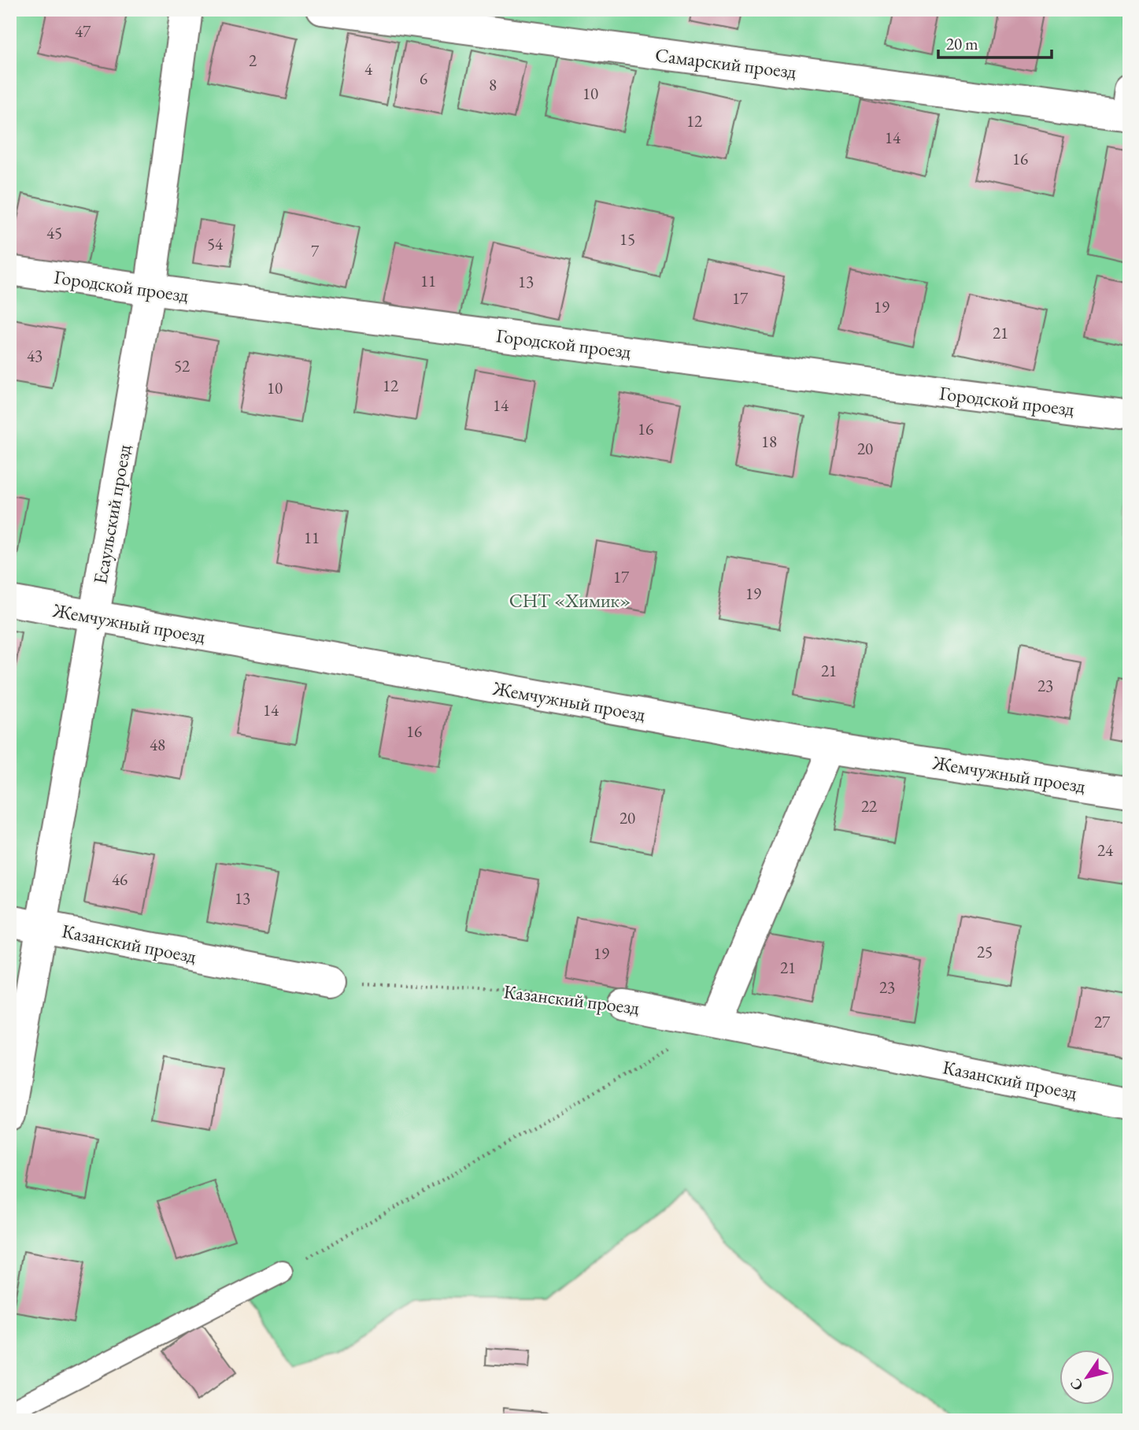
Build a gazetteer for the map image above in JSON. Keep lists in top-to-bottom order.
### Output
{
  "streets": {
    "street": [
      "Самарский проезд",
      "Городской проезд",
      "Есаульский проезд",
      "Жемчужный проезд",
      "Казанский проезд"
    ]
  },
  "crossings": [
    ["Городской проезд", "Есаульский проезд"],
    ["Есаульский проезд", "Жемчужный проезд"],
    ["Есаульский проезд", "Казанский проезд"]
  ],
  "parks": ["СНТ «Химик»"],
  "house_numbers": [
    "47",
    "2",
    "4",
    "6",
    "8",
    "10",
    "12",
    "14",
    "16",
    "45",
    "15",
    "54",
    "7",
    "11",
    "13",
    "17",
    "19",
    "21",
    "43",
    "52",
    "12",
    "10",
    "14",
    "16",
    "18",
    "20",
    "11",
    "17",
    "19",
    "21",
    "23",
    "14",
    "16",
    "48",
    "22",
    "20",
    "24",
    "46",
    "13",
    "25",
    "19",
    "21",
    "23",
    "27"
  ],
  "scale_bar": "20 m",
  "north": "bottom left"
}
